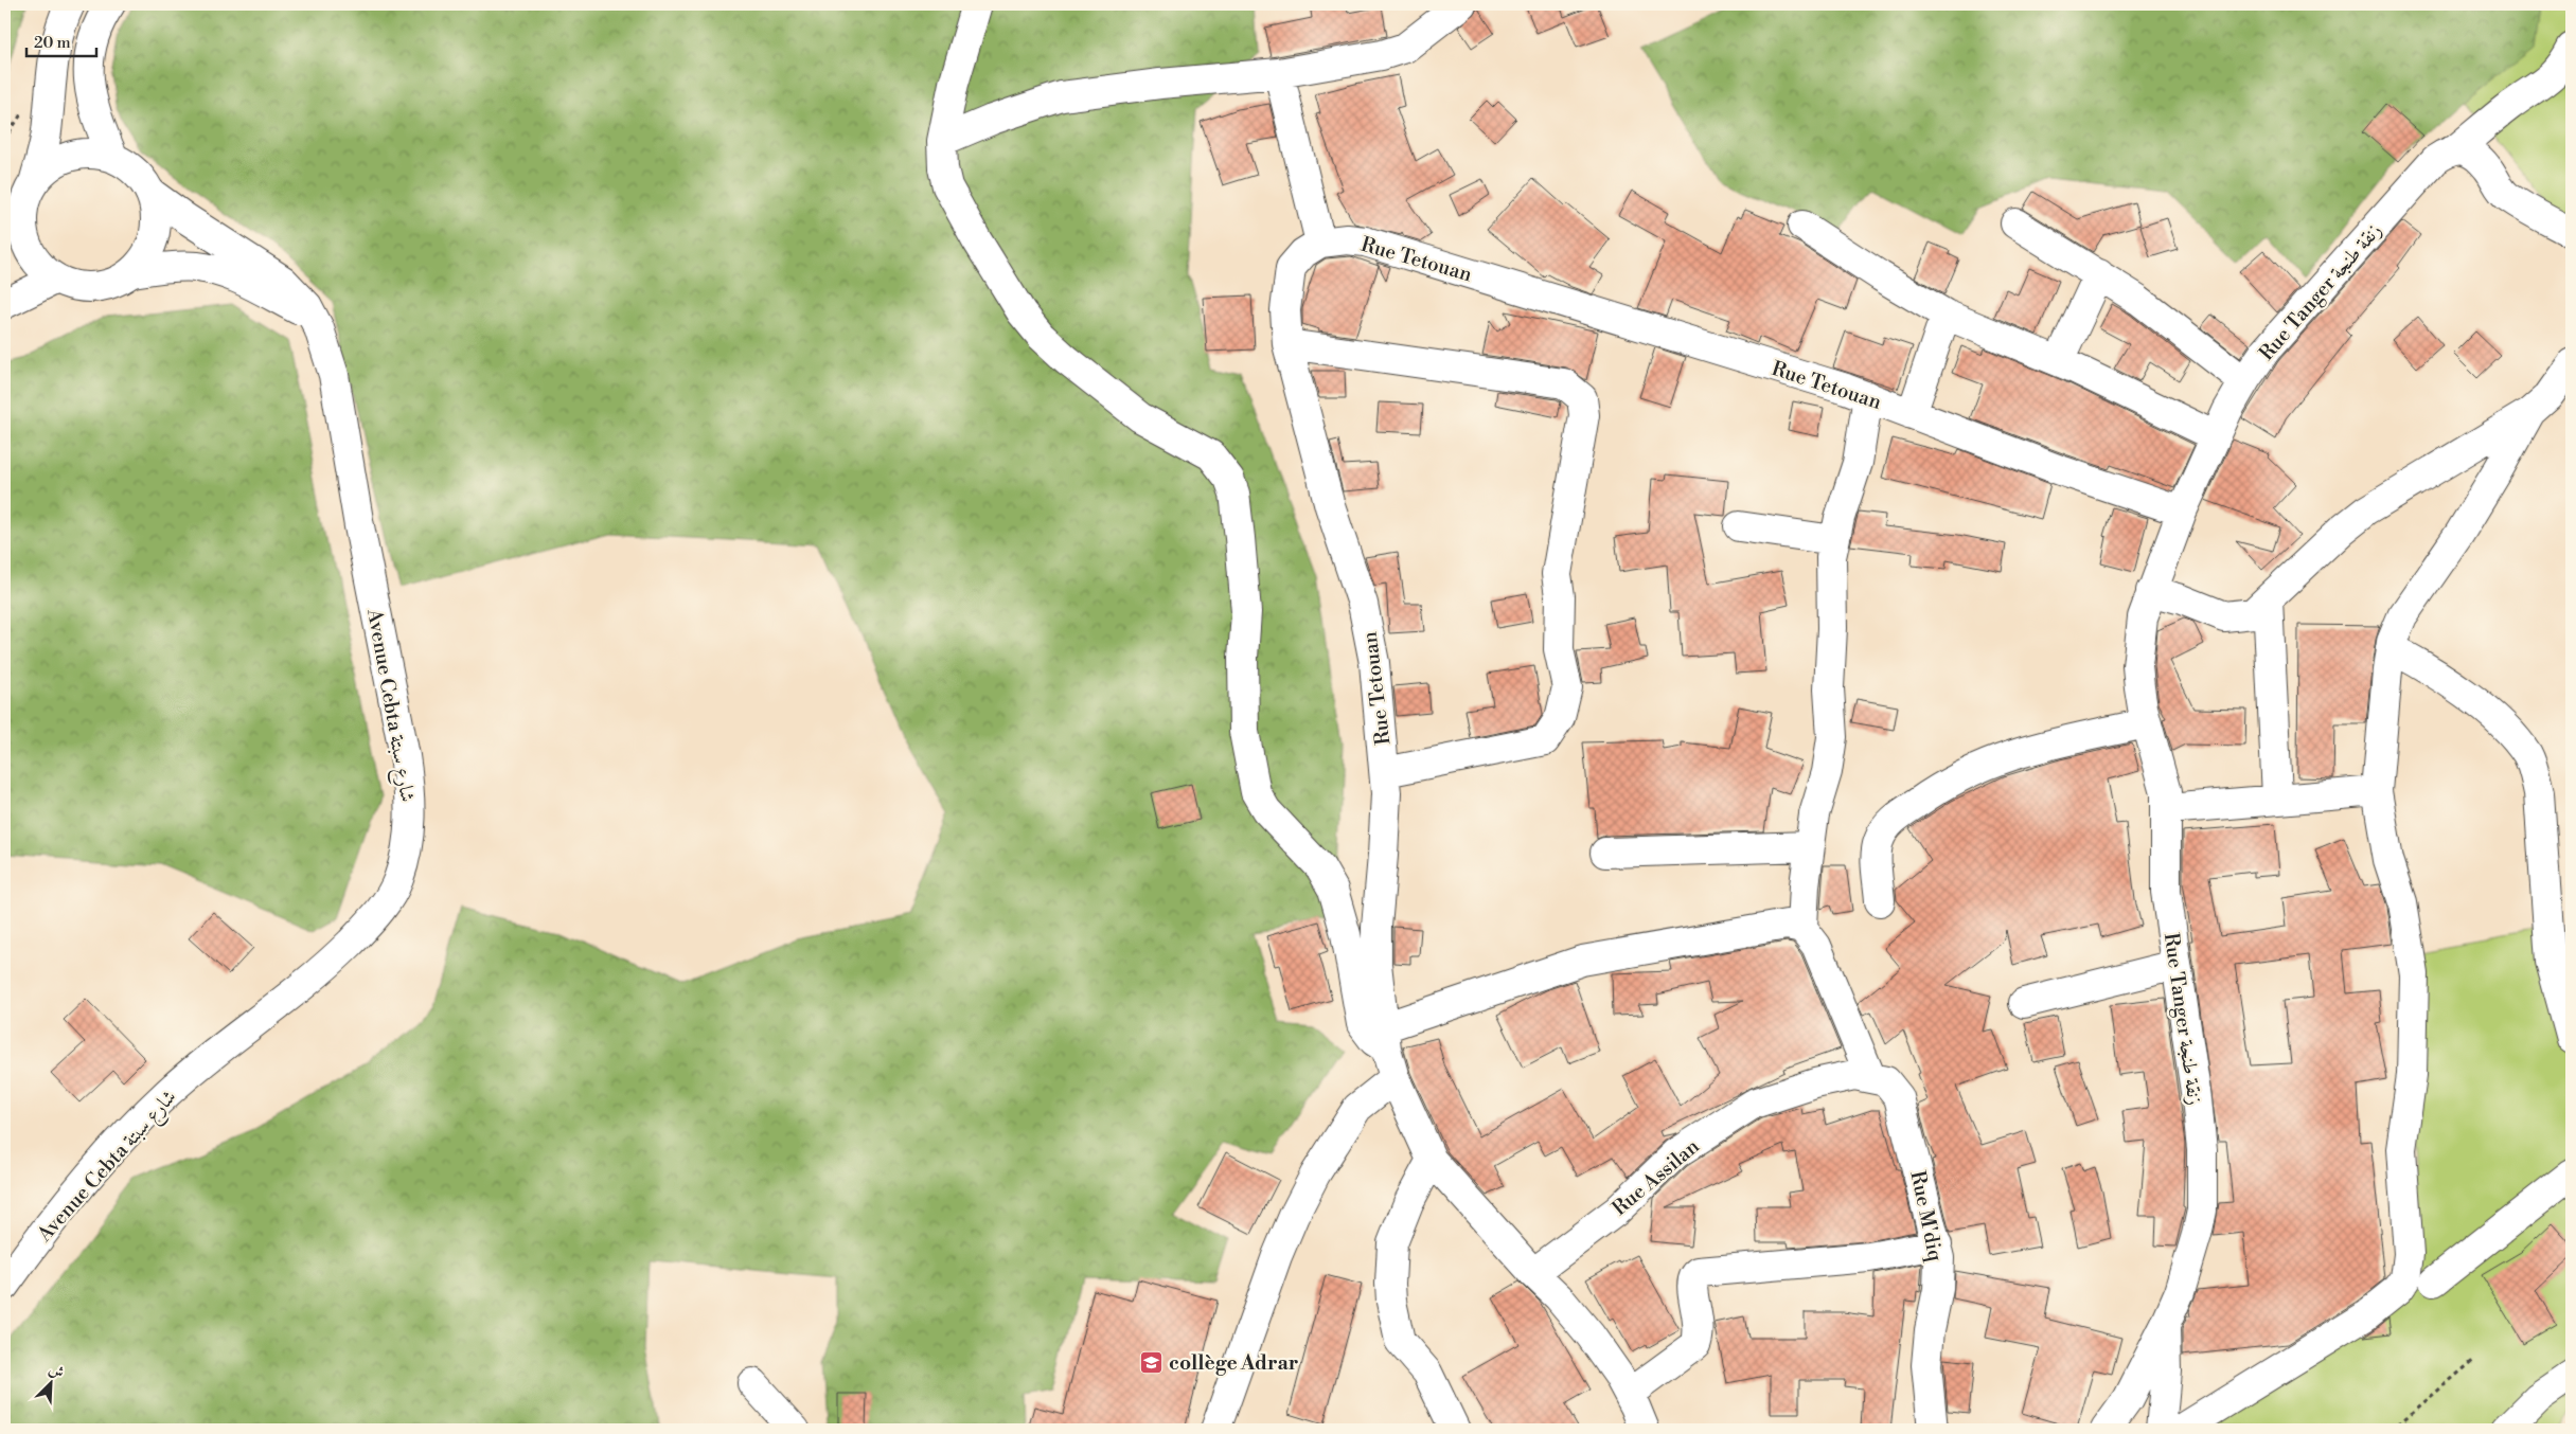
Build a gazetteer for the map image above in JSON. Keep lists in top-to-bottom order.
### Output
{
  "streets": {
    "street": [
      "Rue Tetouan",
      "Rue Tanger زنقة طنجة",
      "Avenue Cebta شارع سبتة",
      "Rue Assilan",
      "Rue M'diq"
    ]
  },
  "crossings": [
    ["Rue Tetouan", "Rue Tanger زنقة طنجة"],
    ["Rue Tetouan", "Rue Assilan"],
    ["Rue Assilan", "Rue M'diq"]
  ],
  "places": {
    "school or university": ["collège Adrar"]
  },
  "scale_bar": "20 m",
  "north": "top right"
}
